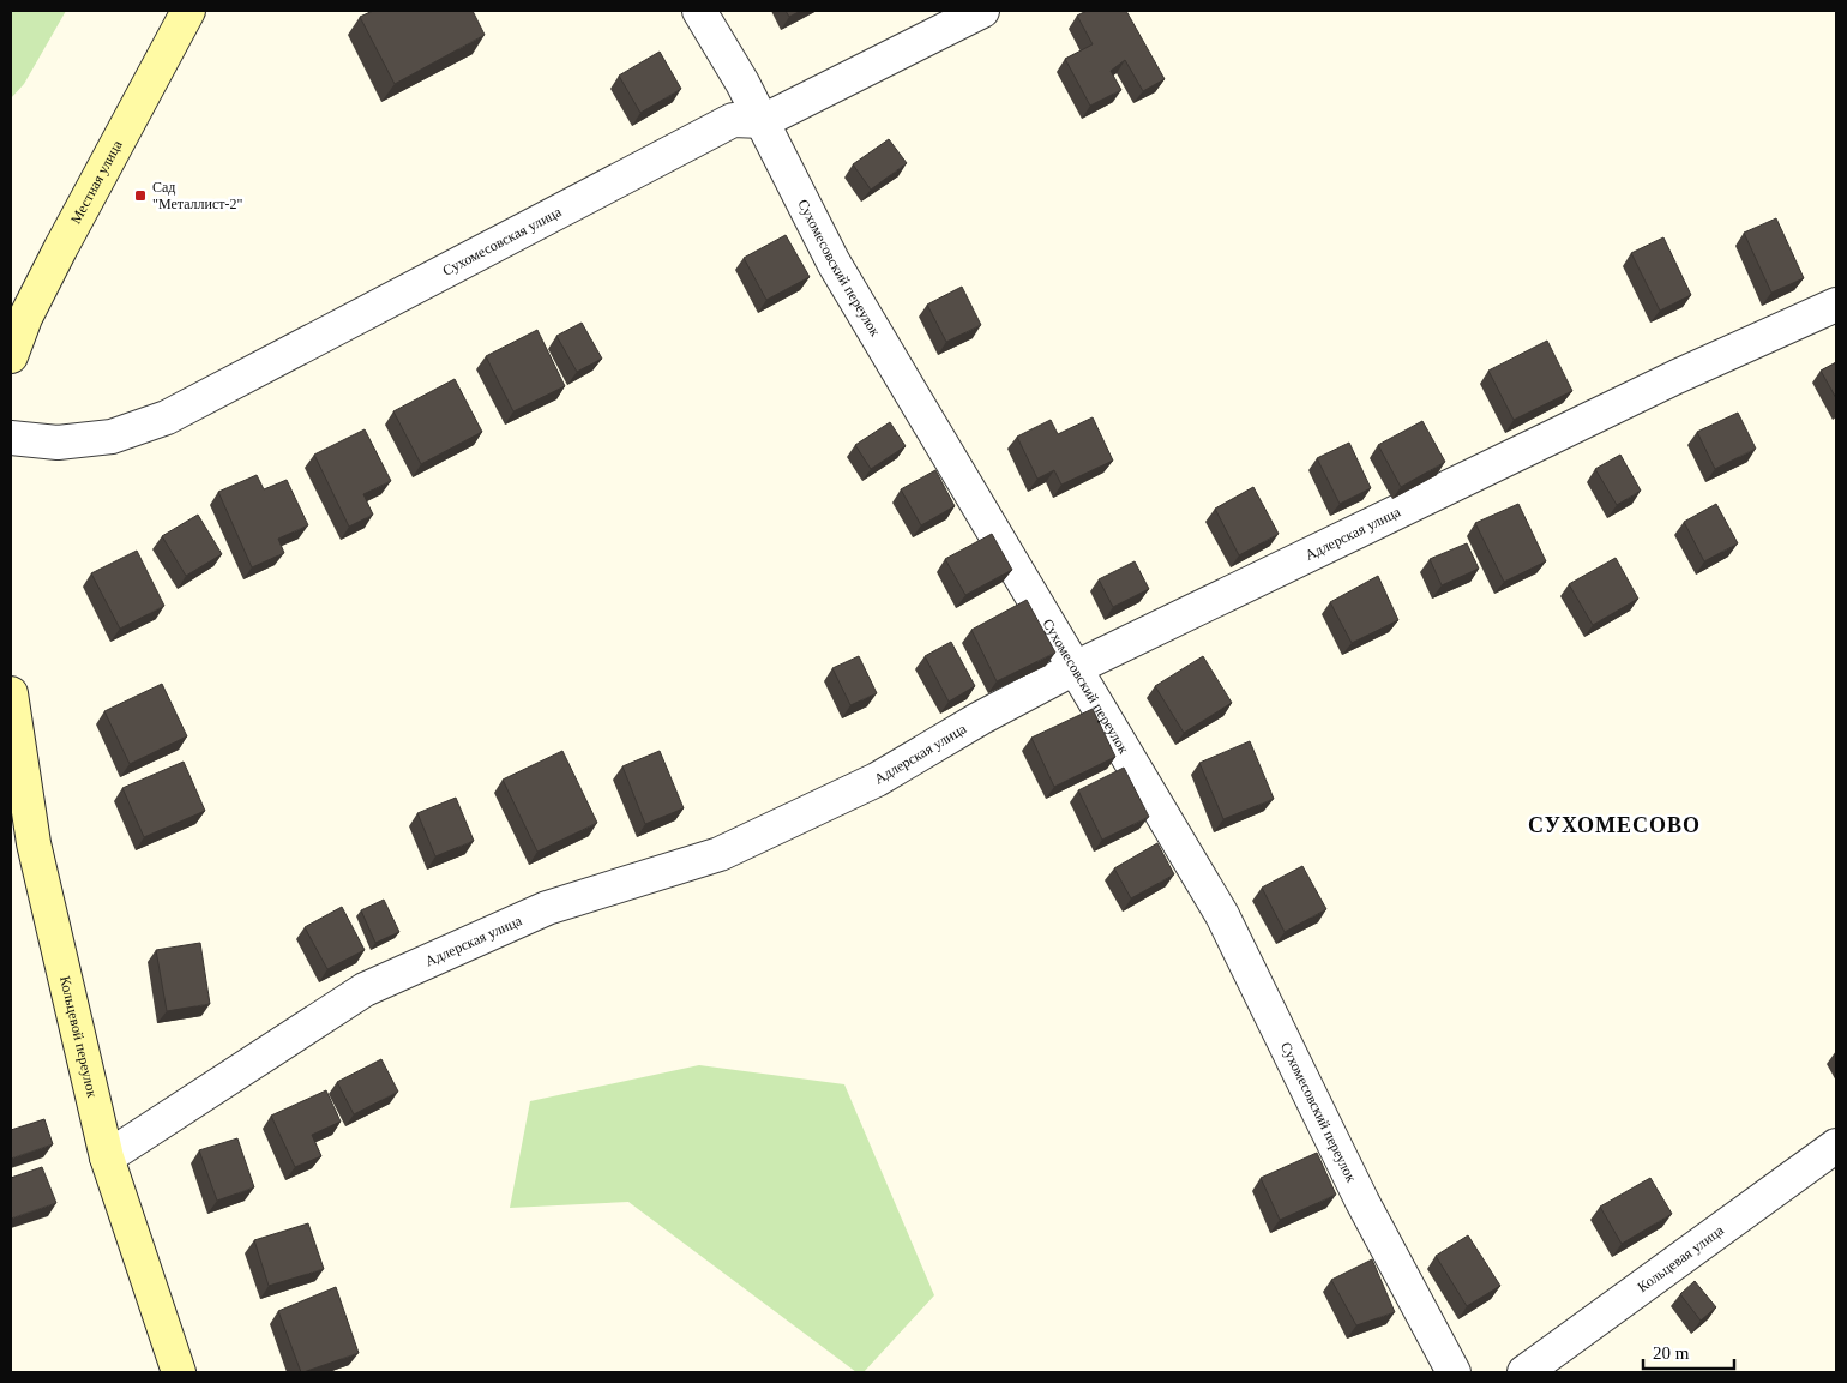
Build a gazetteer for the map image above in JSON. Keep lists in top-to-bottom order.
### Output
{
  "streets": {
    "main road": ["Местная улица", "Кольцевой переулок"],
    "street": [
      "Сухомесовская улица",
      "Сухомесовский переулок",
      "Адлерская улица",
      "Кольцевая улица"
    ]
  },
  "crossings": [
    ["Сухомесовская улица", "Сухомесовский переулок"],
    ["Сухомесовский переулок", "Адлерская улица"],
    ["Адлерская улица", "Кольцевой переулок"]
  ],
  "districts": ["СУХОМЕСОВО"],
  "places": {
    "transit": ["Сад \"Металлист-2\""]
  },
  "scale_bar": "20 m"
}
